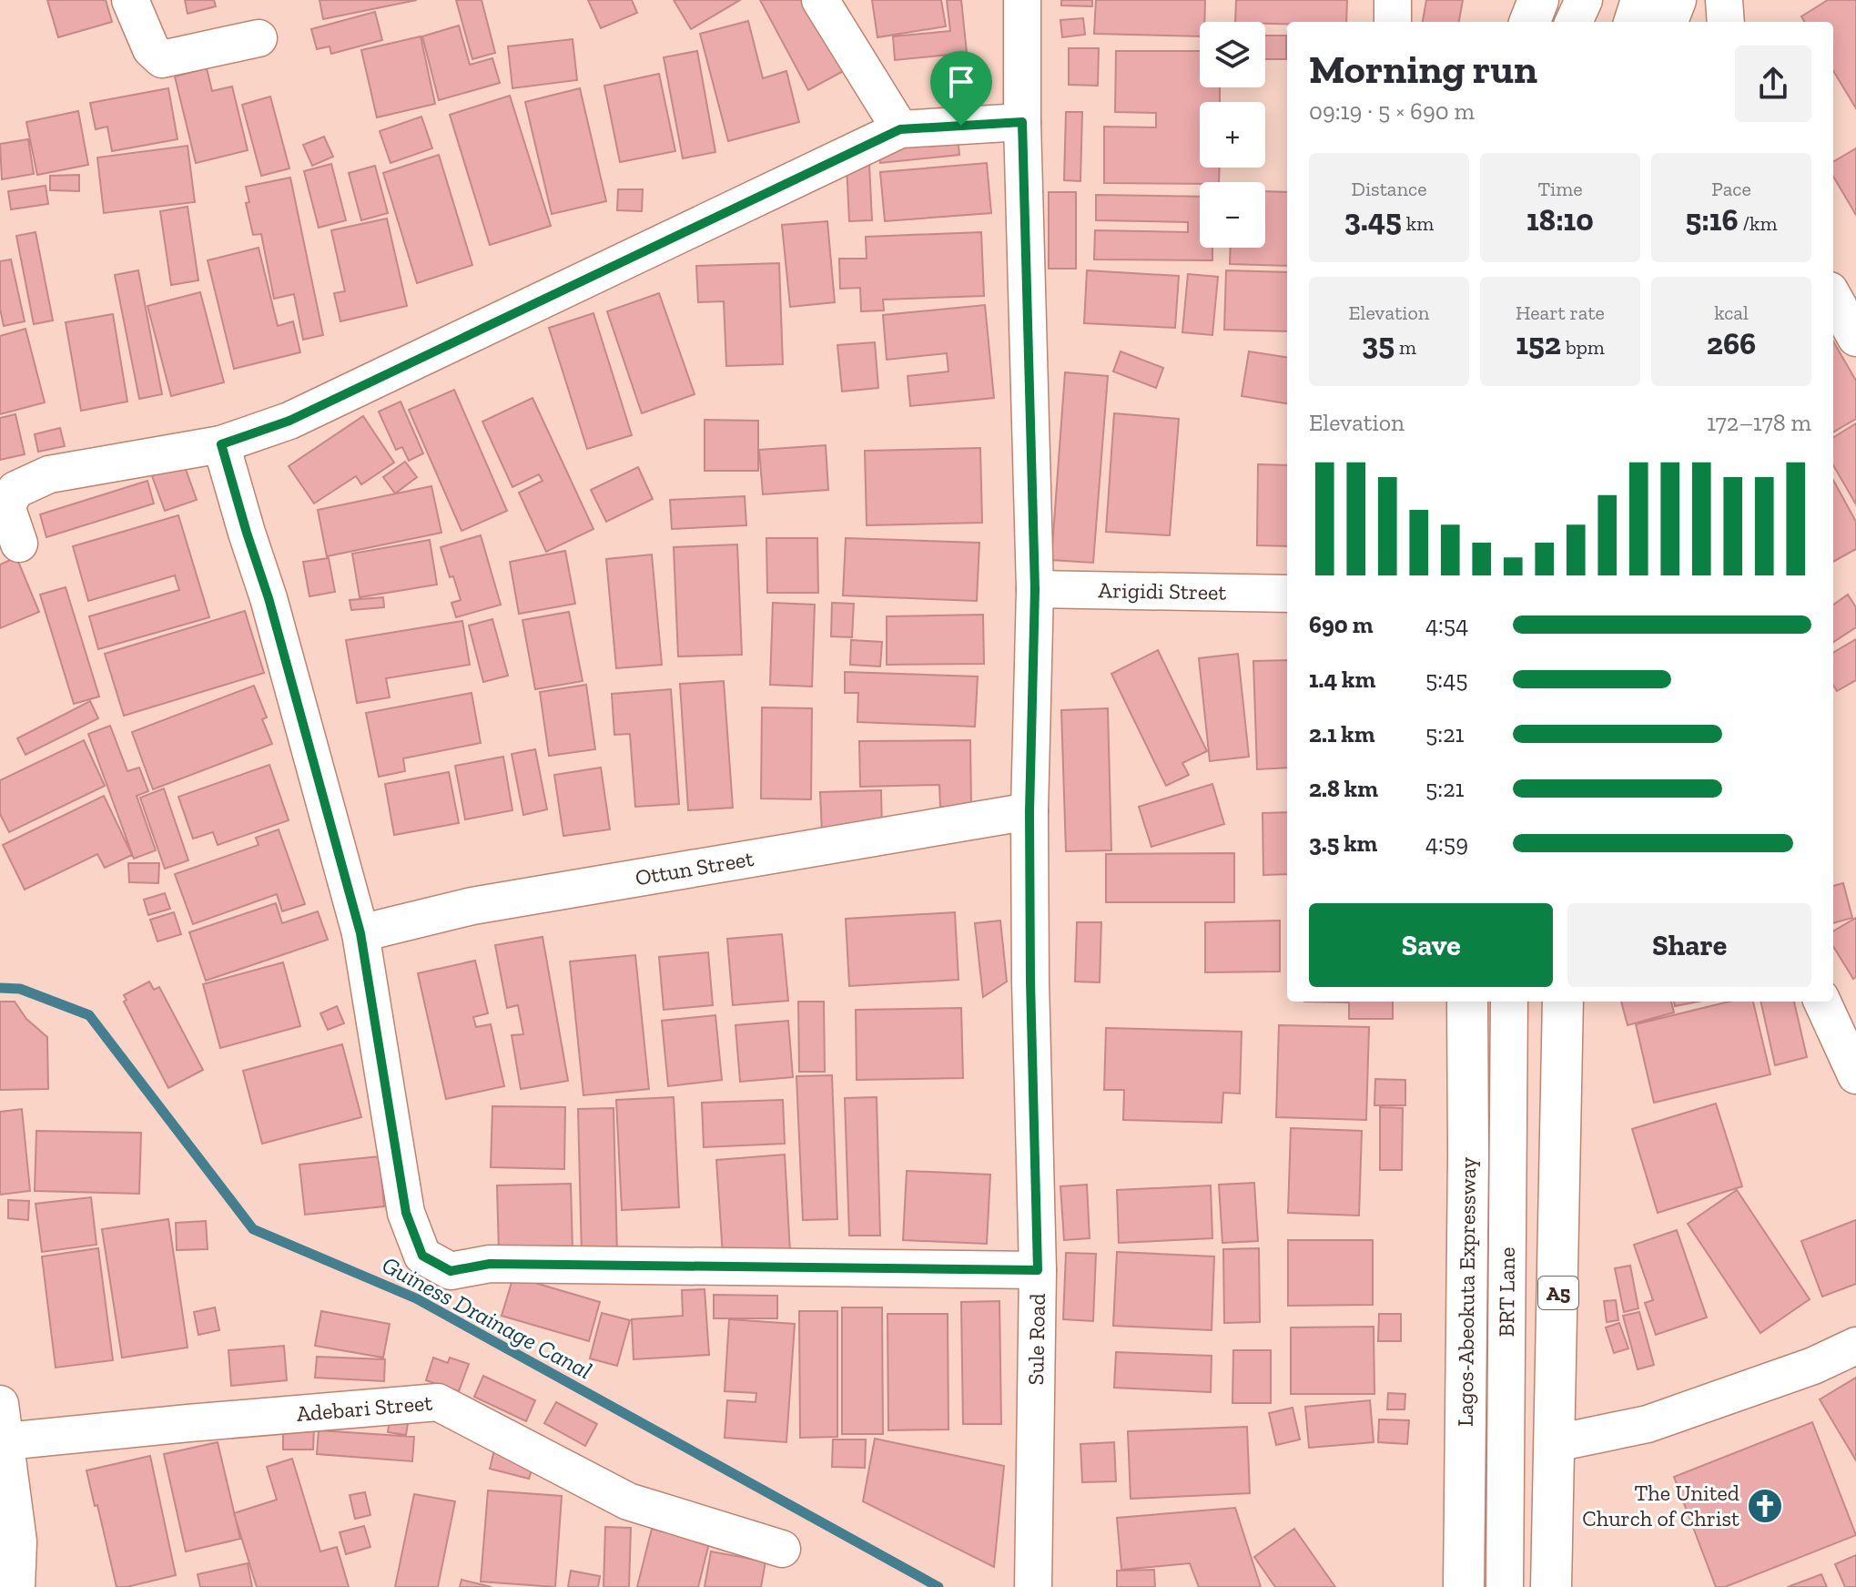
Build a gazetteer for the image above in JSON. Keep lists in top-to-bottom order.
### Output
{
  "streets": {
    "highway": ["Lagos-Abeokuta Expressway", "A5"],
    "street": [
      "Arigidi Street",
      "Ottun Street",
      "BRT Lane",
      "Sule Road",
      "Adebari Street"
    ]
  },
  "crossings": [
    ["Arigidi Street", "Sule Road"],
    ["Ottun Street", "Sule Road"]
  ],
  "water": ["Guiness Drainage Canal"],
  "places": {
    "church": ["The United Church of Christ"]
  },
  "page": {
    "map_buttons": ["+", "−"],
    "heading": ["Morning run", "09:19 · 5 × 690 m"],
    "stats": [
      ["Distance", "3.45 km"],
      ["Time", "18:10"],
      ["Pace", "5:16 /km"],
      ["Elevation", "35 m"],
      ["Heart rate", "152 bpm"],
      ["kcal", "266"]
    ],
    "chart": ["Elevation", "172–178 m"],
    "list": [
      {
        "name": "690 m",
        "note": "4:54"
      },
      {
        "name": "1.4 km",
        "note": "5:45"
      },
      {
        "name": "2.1 km",
        "note": "5:21"
      },
      {
        "name": "2.8 km",
        "note": "5:21"
      },
      {
        "name": "3.5 km",
        "note": "4:59"
      }
    ],
    "buttons": ["Save", "Share"]
  }
}
